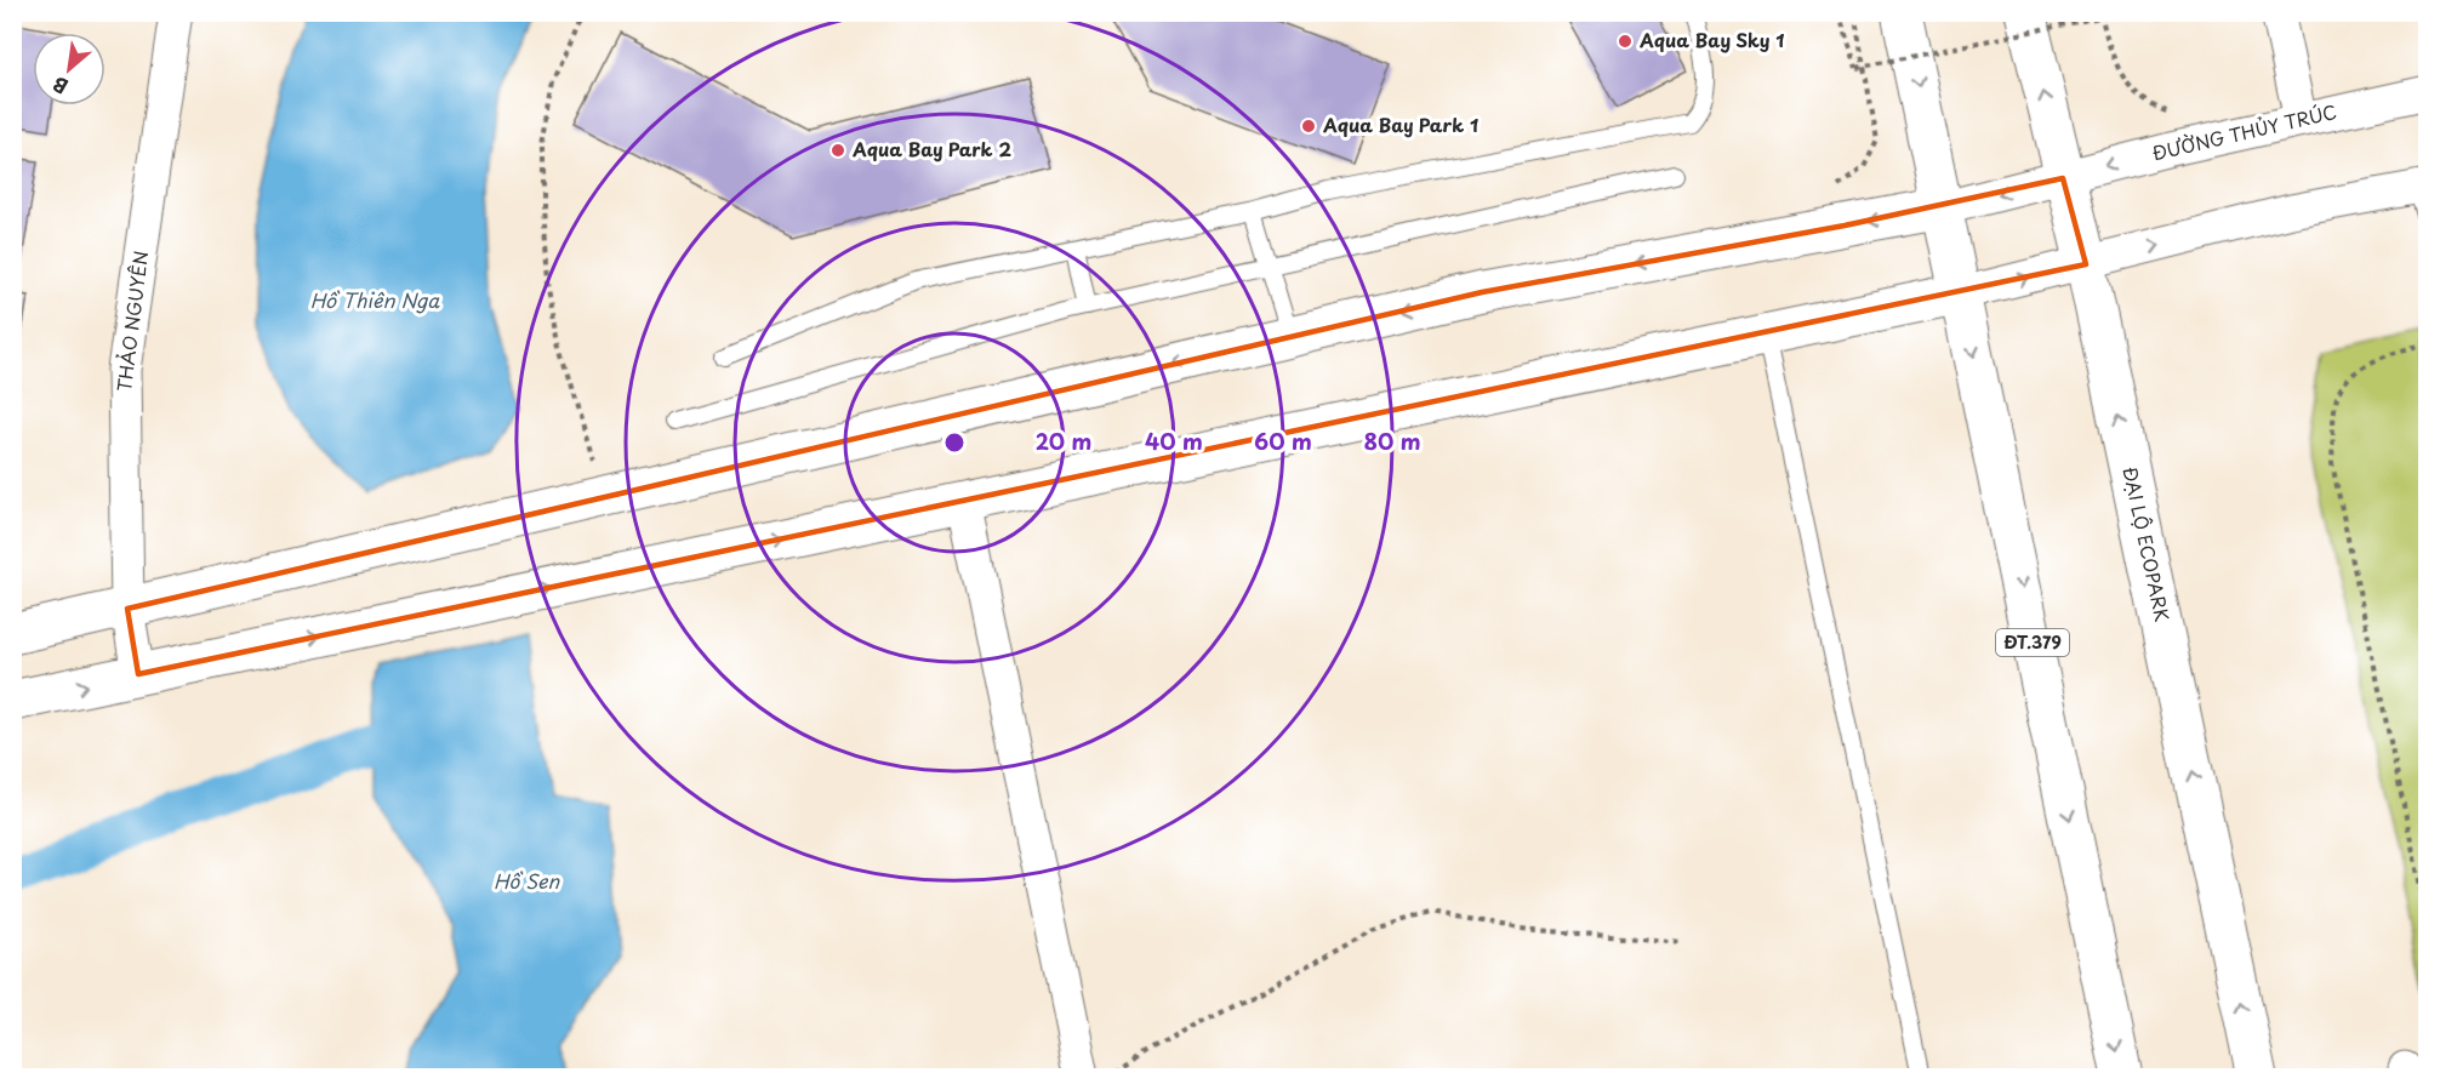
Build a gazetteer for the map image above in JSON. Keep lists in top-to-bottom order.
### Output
{
  "streets": {
    "main road": ["ĐẠI LỘ ECOPARK", "ĐT.379"],
    "street": ["ĐƯỜNG THỦY TRÚC", "THẢO NGUYÊN"]
  },
  "crossings": [
    ["ĐƯỜNG THỦY TRÚC", "ĐẠI LỘ ECOPARK"],
    ["ĐƯỜNG THỦY TRÚC", "ĐT.379"]
  ],
  "water": ["Hồ Thiên Nga", "Hồ Sen"],
  "places": ["Aqua Bay Sky 1", "Aqua Bay Park 1", "Aqua Bay Park 2"],
  "north": "bottom left",
  "rings": [
    "20 m",
    "40 m",
    "60 m",
    "80 m"
  ]
}
